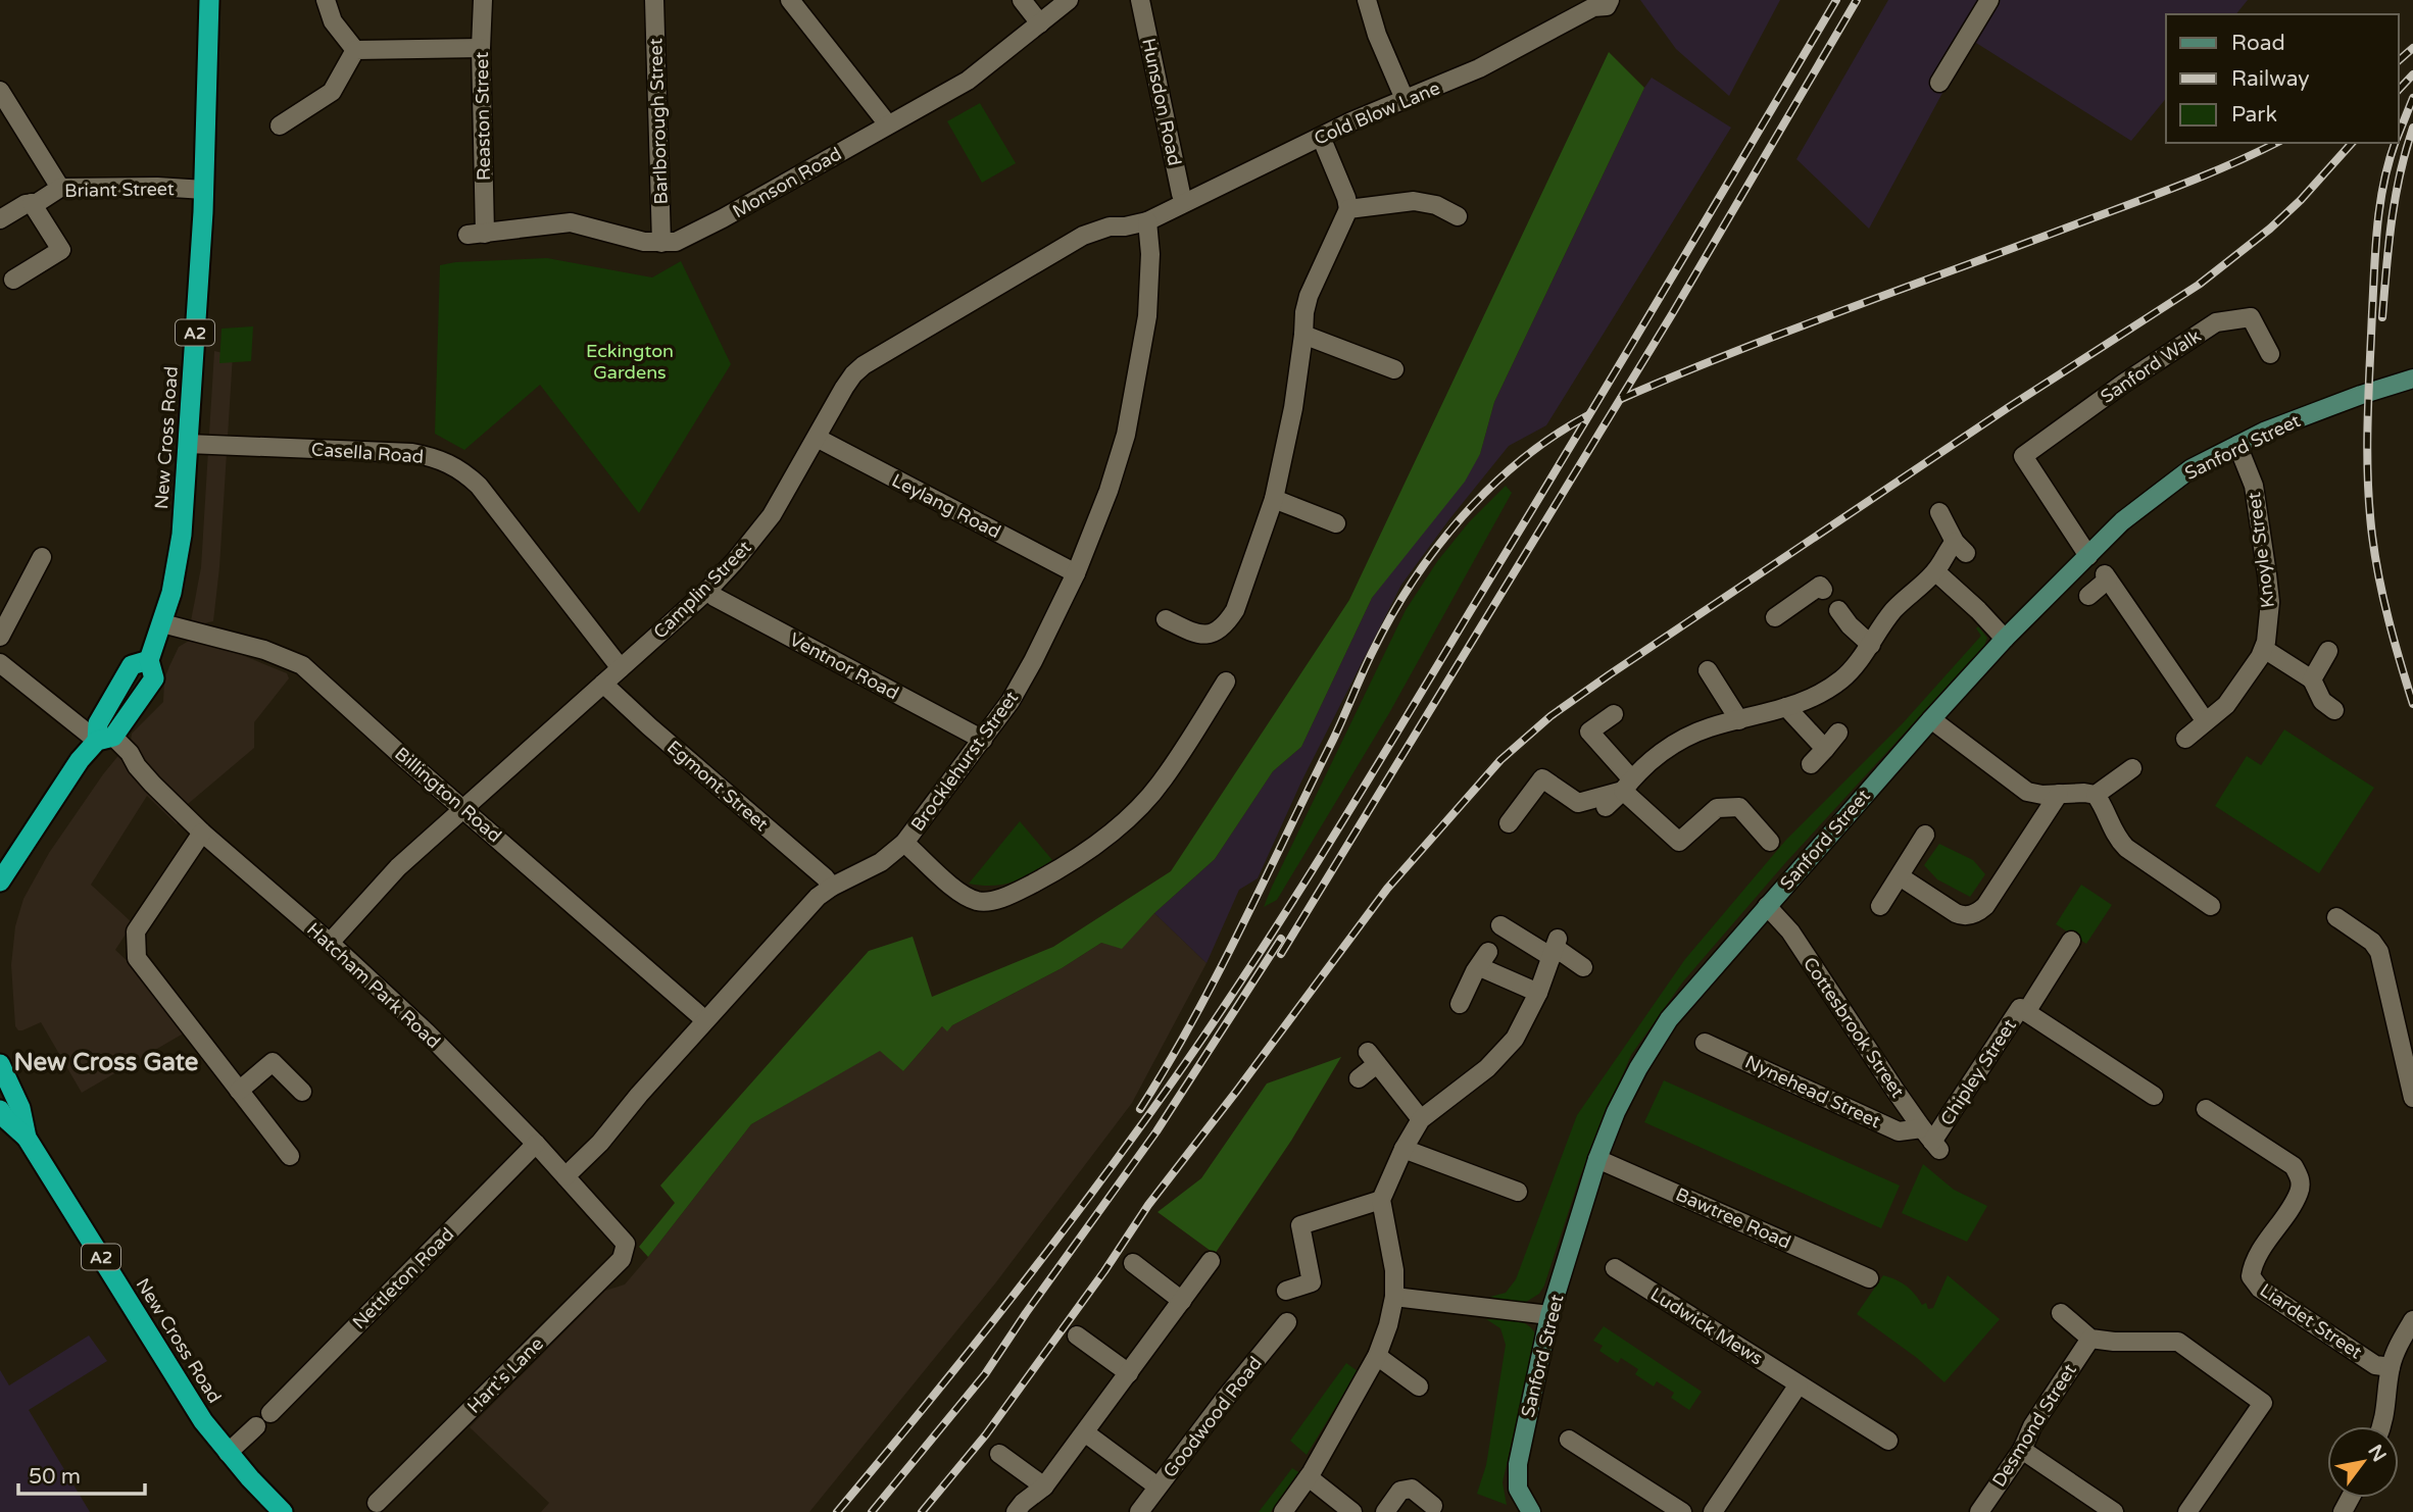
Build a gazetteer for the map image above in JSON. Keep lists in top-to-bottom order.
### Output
{
  "streets": {
    "highway": ["A2", "New Cross Road"],
    "main road": ["Sanford Street"],
    "street": [
      "Hunsdon Road",
      "Cold Blow Lane",
      "Reaston Street",
      "Barlborough Street",
      "Monson Road",
      "Briant Street",
      "Sanford Walk",
      "Casella Road",
      "Leylang Road",
      "Knoyle Street",
      "Camplin Street",
      "Ventnor Road",
      "Brocklehurst Street",
      "Egmont Street",
      "Billington Road",
      "Hatcham Park Road",
      "Cottesbrook Street",
      "Chipley Street",
      "Nynehead Street",
      "Bawtree Road",
      "Nettleton Road",
      "Liardet Street",
      "Ludwick Mews",
      "Hart's Lane",
      "Goodwood Road",
      "Desmond Street"
    ]
  },
  "crossings": [
    ["Hunsdon Road", "Cold Blow Lane"],
    ["Cold Blow Lane", "Camplin Street"],
    ["Cold Blow Lane", "Brocklehurst Street"],
    ["Reaston Street", "Monson Road"],
    ["Barlborough Street", "Monson Road"],
    ["Briant Street", "New Cross Road"],
    ["Sanford Walk", "Sanford Street"],
    ["New Cross Road", "Casella Road"],
    ["New Cross Road", "Billington Road"],
    ["New Cross Road", "Hatcham Park Road"],
    ["Sanford Street", "Knoyle Street"],
    ["Sanford Street", "Cottesbrook Street"],
    ["Sanford Street", "Bawtree Road"],
    ["Casella Road", "Camplin Street"],
    ["Leylang Road", "Camplin Street"],
    ["Leylang Road", "Brocklehurst Street"],
    ["Camplin Street", "Ventnor Road"],
    ["Camplin Street", "Brocklehurst Street"],
    ["Camplin Street", "Egmont Street"],
    ["Camplin Street", "Billington Road"],
    ["Camplin Street", "Hatcham Park Road"],
    ["Ventnor Road", "Brocklehurst Street"],
    ["Brocklehurst Street", "Egmont Street"],
    ["Brocklehurst Street", "Billington Road"],
    ["Brocklehurst Street", "Hatcham Park Road"],
    ["Hatcham Park Road", "Nettleton Road"],
    ["Hatcham Park Road", "Hart's Lane"],
    ["Cottesbrook Street", "Chipley Street"],
    ["Cottesbrook Street", "Nynehead Street"],
    ["Chipley Street", "Nynehead Street"]
  ],
  "districts": ["New Cross Gate"],
  "parks": ["Eckington Gardens"],
  "legend": ["Road", "Railway", "Park"],
  "scale_bar": "50 m",
  "north": "top right"
}
